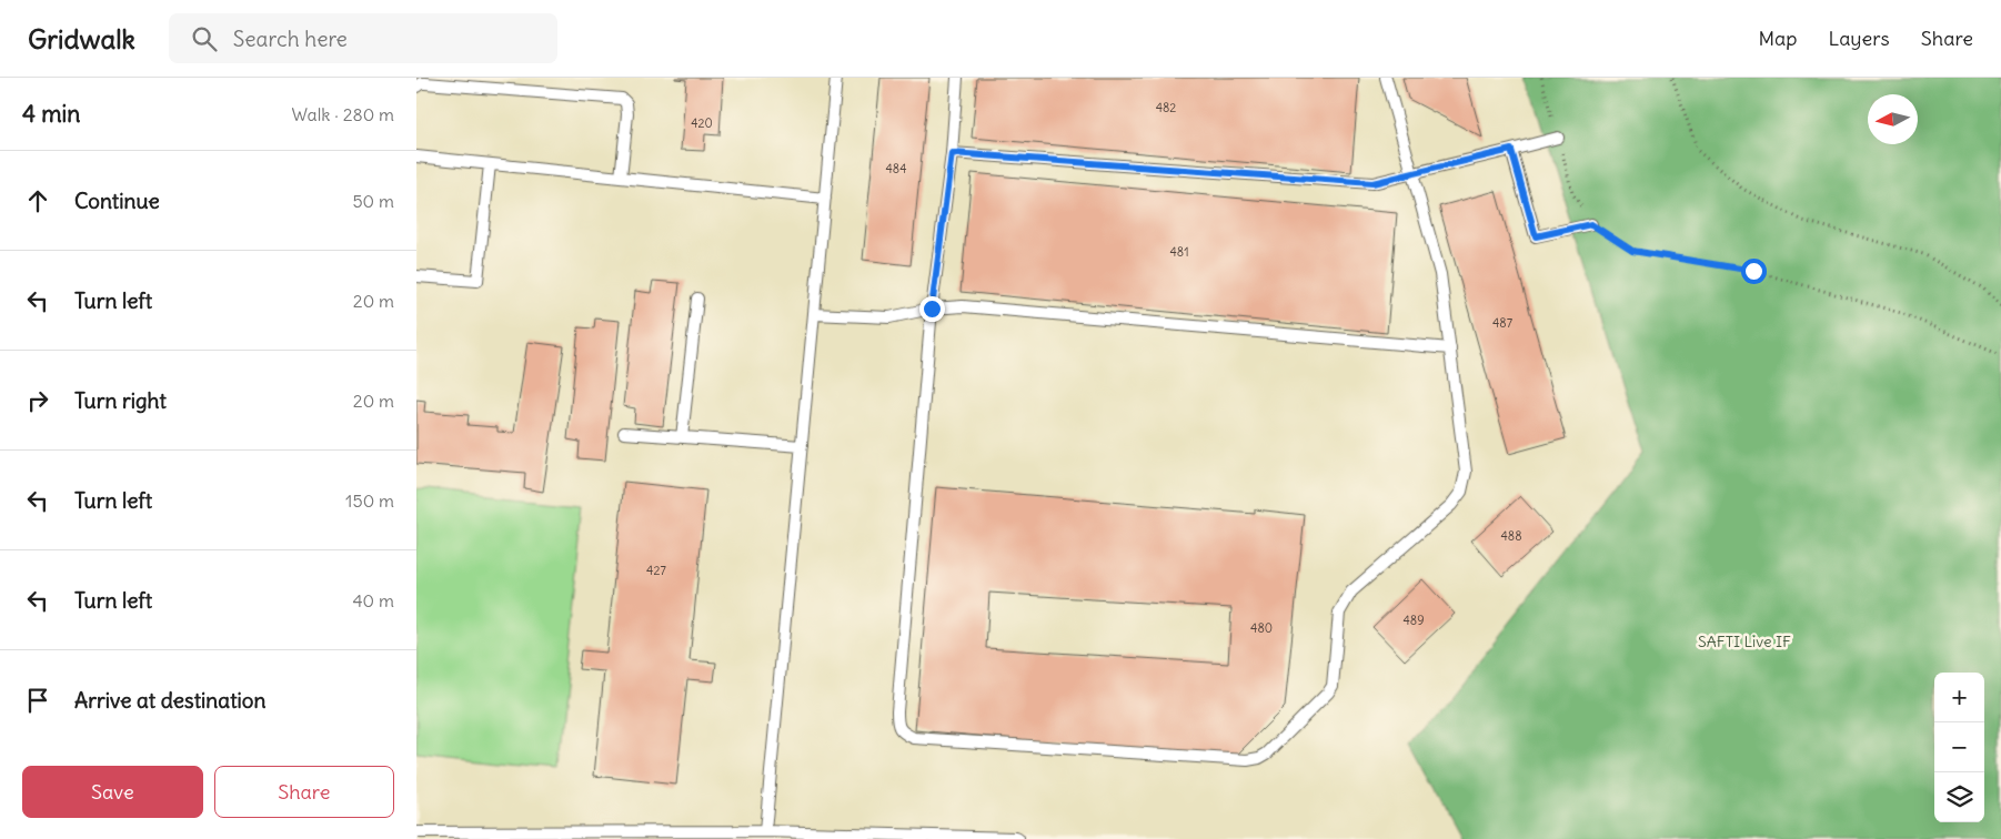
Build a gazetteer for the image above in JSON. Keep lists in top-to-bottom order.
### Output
{
  "parks": ["SAFTI Live IF"],
  "house_numbers": [
    "482",
    "420",
    "484",
    "481",
    "487",
    "488",
    "427",
    "489",
    "480"
  ],
  "north": "left",
  "page": {
    "header": "Gridwalk",
    "search": "Search here",
    "nav": ["Map", "Layers", "Share"],
    "heading": ["4 min", "Walk · 280 m"],
    "list": [
      ["Continue", "50 m"],
      ["Turn left", "20 m"],
      ["Turn right", "20 m"],
      ["Turn left", "150 m"],
      ["Turn left", "40 m"],
      "Arrive at destination"
    ],
    "map_buttons": ["+", "−"],
    "buttons": ["Save", "Share"]
  }
}
